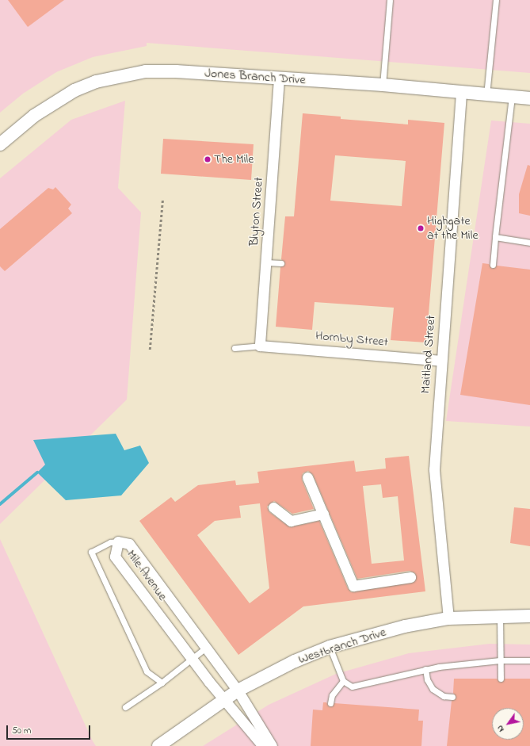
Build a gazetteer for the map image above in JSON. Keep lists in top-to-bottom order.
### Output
{
  "streets": {
    "street": [
      "Jones Branch Drive",
      "Blyton Street",
      "Hornby Street",
      "Maitland Street",
      "Mile Avenue",
      "Westbranch Drive"
    ]
  },
  "crossings": [
    ["Jones Branch Drive", "Blyton Street"],
    ["Jones Branch Drive", "Maitland Street"],
    ["Blyton Street", "Hornby Street"],
    ["Hornby Street", "Maitland Street"],
    ["Maitland Street", "Westbranch Drive"],
    ["Mile Avenue", "Westbranch Drive"]
  ],
  "places": ["The Mile", "Highgate at the Mile"],
  "scale_bar": "50 m",
  "north": "bottom left"
}
